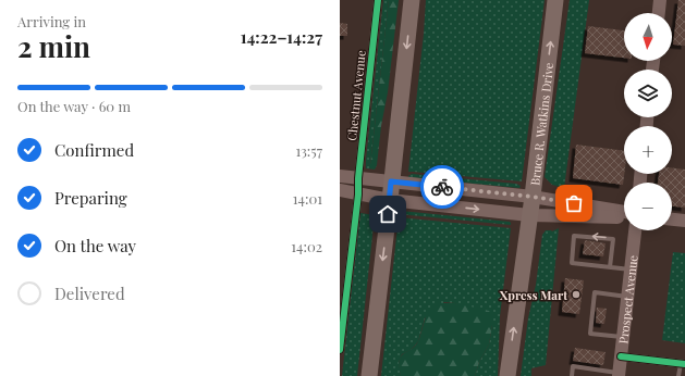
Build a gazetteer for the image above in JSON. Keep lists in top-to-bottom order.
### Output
{
  "streets": {
    "highway": ["Bruce R. Watkins Drive"],
    "main road": ["Prospect Avenue"],
    "street": ["Chestnut Avenue"]
  },
  "places": ["Xpress Mart"],
  "north": "bottom",
  "page": {
    "heading": ["2 min", "Arriving in", "14:22–14:27"],
    "map_buttons": ["+", "−"],
    "bar": "On the way · 60 m",
    "list": [
      ["Confirmed", "13:57"],
      ["Preparing", "14:01"],
      ["On the way", "14:02"],
      "Delivered"
    ]
  }
}
